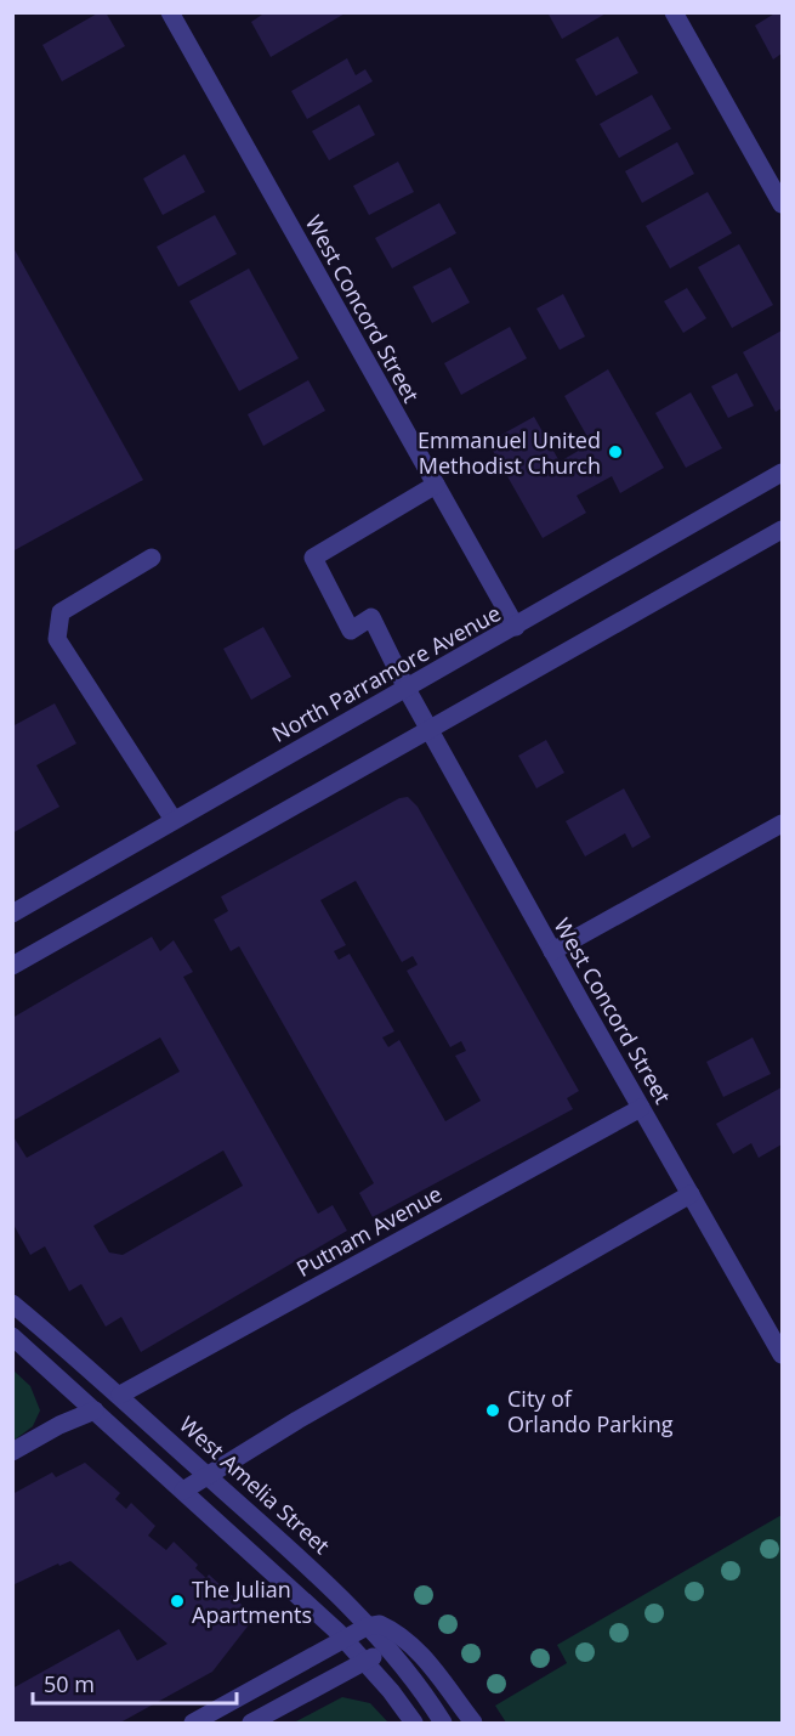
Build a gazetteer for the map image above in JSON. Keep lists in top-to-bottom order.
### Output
{
  "streets": {
    "street": [
      "West Concord Street",
      "North Parramore Avenue",
      "Putnam Avenue",
      "West Amelia Street"
    ]
  },
  "crossings": [
    ["West Concord Street", "North Parramore Avenue"],
    ["West Concord Street", "Putnam Avenue"],
    ["Putnam Avenue", "West Amelia Street"]
  ],
  "places": ["Emmanuel United Methodist Church", "City of Orlando Parking", "The Julian Apartments"],
  "scale_bar": "50 m"
}
